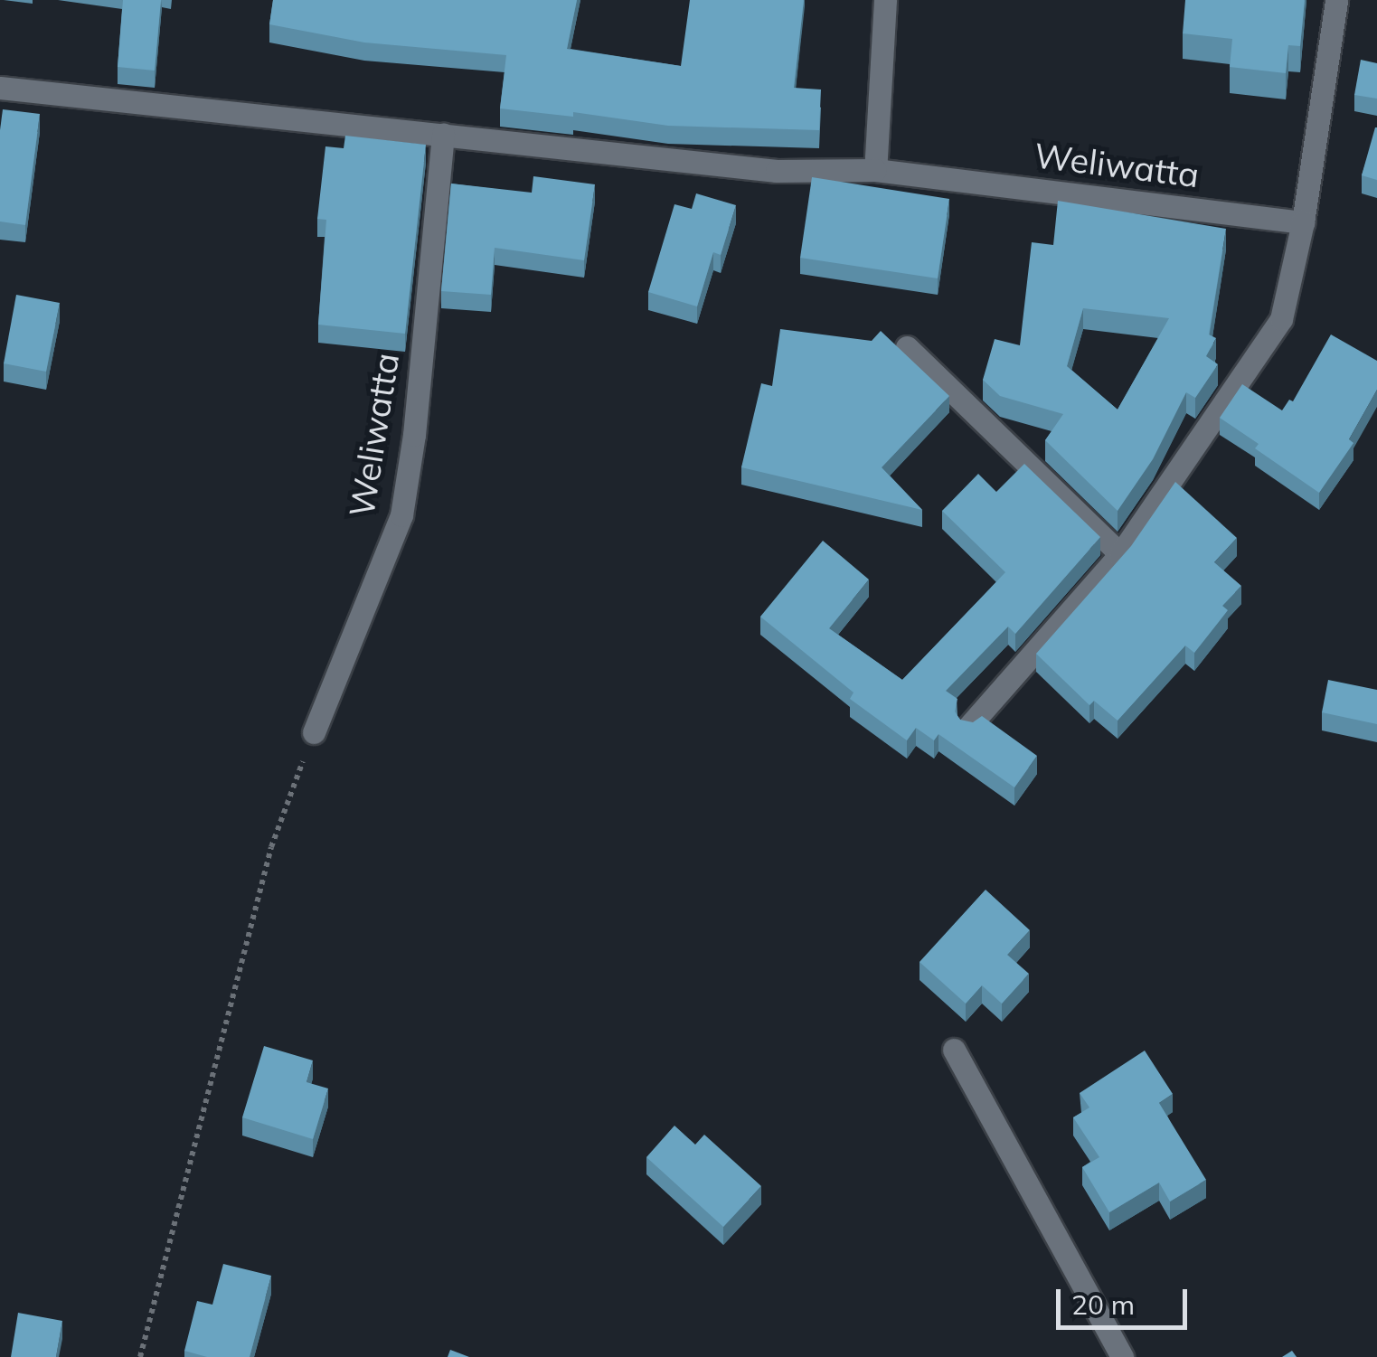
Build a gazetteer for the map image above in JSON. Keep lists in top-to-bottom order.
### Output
{
  "streets": {
    "street": ["Weliwatta"]
  },
  "scale_bar": "20 m"
}
